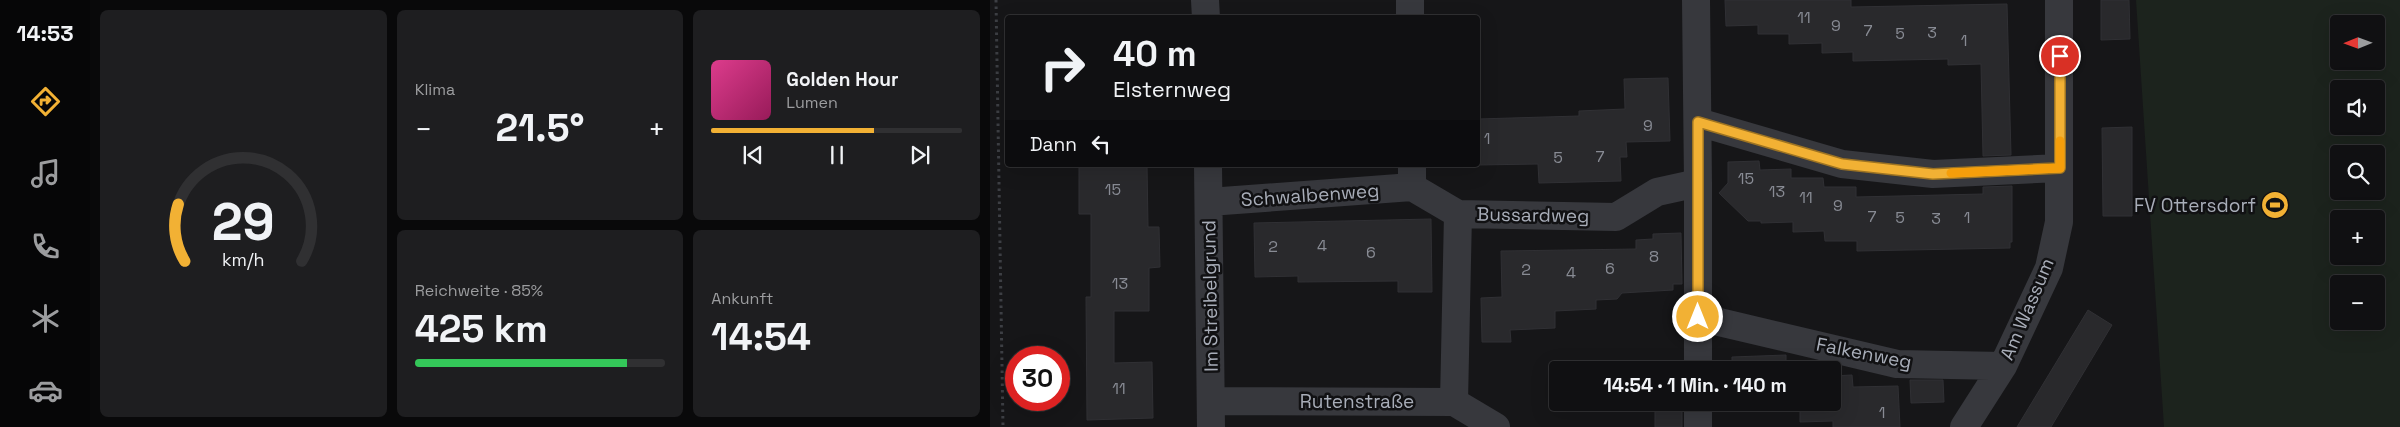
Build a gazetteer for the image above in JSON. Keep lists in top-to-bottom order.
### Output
{
  "streets": {
    "street": [
      "Schwalbenweg",
      "Bussardweg",
      "Im Streibelgrund",
      "Am Wassum",
      "Falkenweg",
      "Rutenstraße"
    ]
  },
  "crossings": [
    ["Schwalbenweg", "Bussardweg"],
    ["Schwalbenweg", "Im Streibelgrund"],
    ["Bussardweg", "Rutenstraße"],
    ["Im Streibelgrund", "Rutenstraße"],
    ["Am Wassum", "Falkenweg"]
  ],
  "places": {
    "sports": ["FV Ottersdorf"]
  },
  "house_numbers": [
    "11",
    "9",
    "7",
    "3",
    "5",
    "1",
    "9",
    "1",
    "7",
    "5",
    "15",
    "15",
    "13",
    "11",
    "9",
    "7",
    "5",
    "1",
    "3",
    "4",
    "2",
    "6",
    "8",
    "6",
    "2",
    "4",
    "13",
    "11",
    "1"
  ],
  "north": "left",
  "page": {
    "tabs": "14:53",
    "tile": [
      "Klima",
      ["Reichweite · 85%", "425 km"],
      ["Ankunft", "14:54"]
    ],
    "map_buttons": ["+", "−"],
    "turn": ["40 m", "Elsternweg"],
    "song": ["Golden Hour", "Lumen"],
    "heat": ["−", "21.5°", "+"],
    "then": "Dann",
    "limit": "30",
    "trip": "14:54 · 1 Min. · 140 m",
    "gauge": ["29", "km/h"]
  }
}
